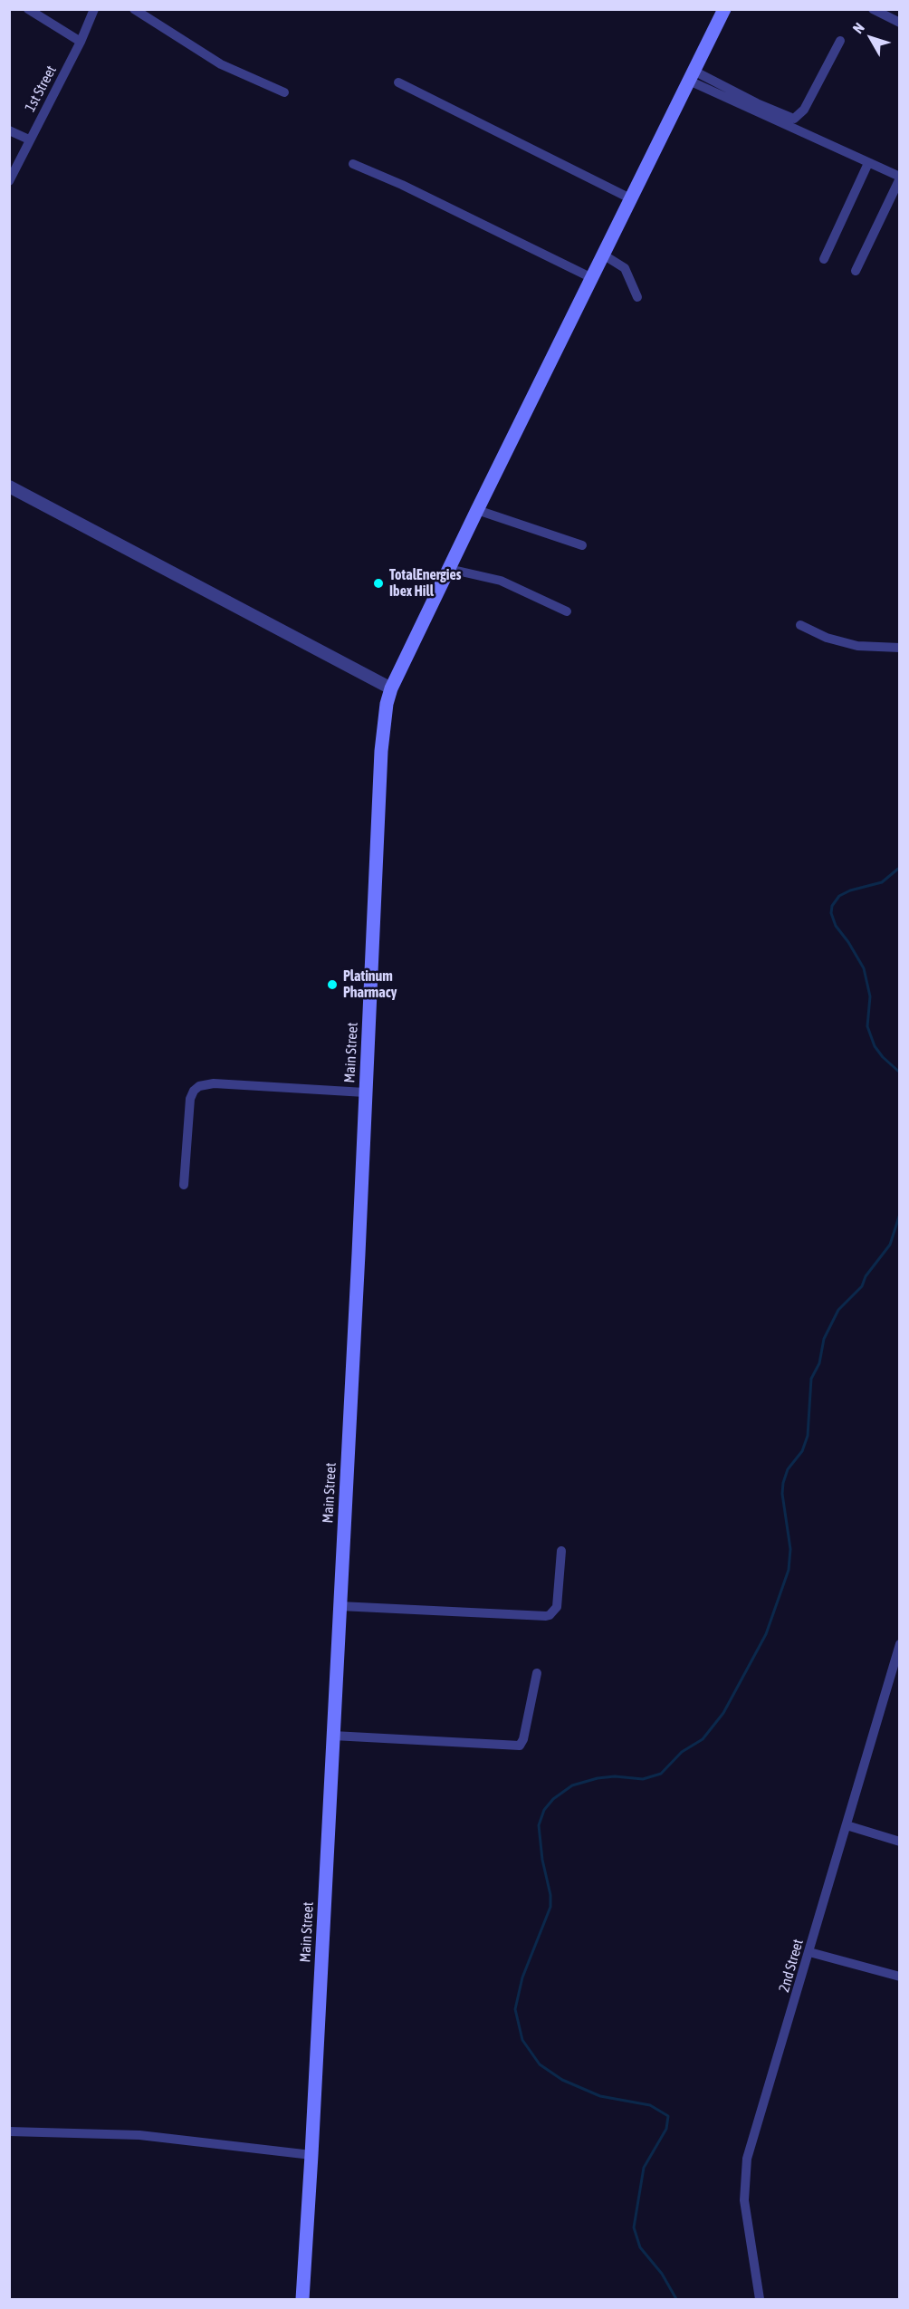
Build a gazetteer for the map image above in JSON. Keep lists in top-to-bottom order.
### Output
{
  "streets": {
    "main road": ["Main Street"],
    "street": ["1st Street", "2nd Street"]
  },
  "places": ["TotalEnergies Ibex Hill", "Platinum Pharmacy"],
  "north": "top left"
}
